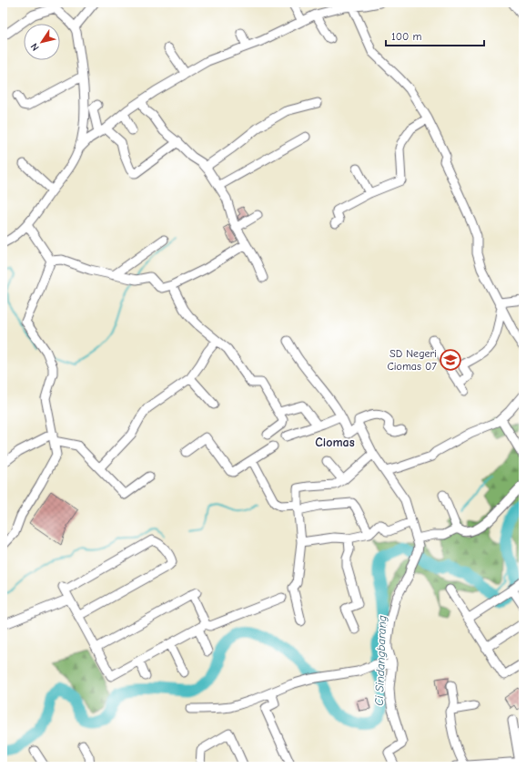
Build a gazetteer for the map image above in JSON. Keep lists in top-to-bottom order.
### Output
{
  "districts": ["Ciomas"],
  "water": ["Ci Sindangbarang"],
  "places": {
    "school or university": ["SD Negeri Ciomas 07"]
  },
  "scale_bar": "100 m",
  "north": "bottom left"
}
